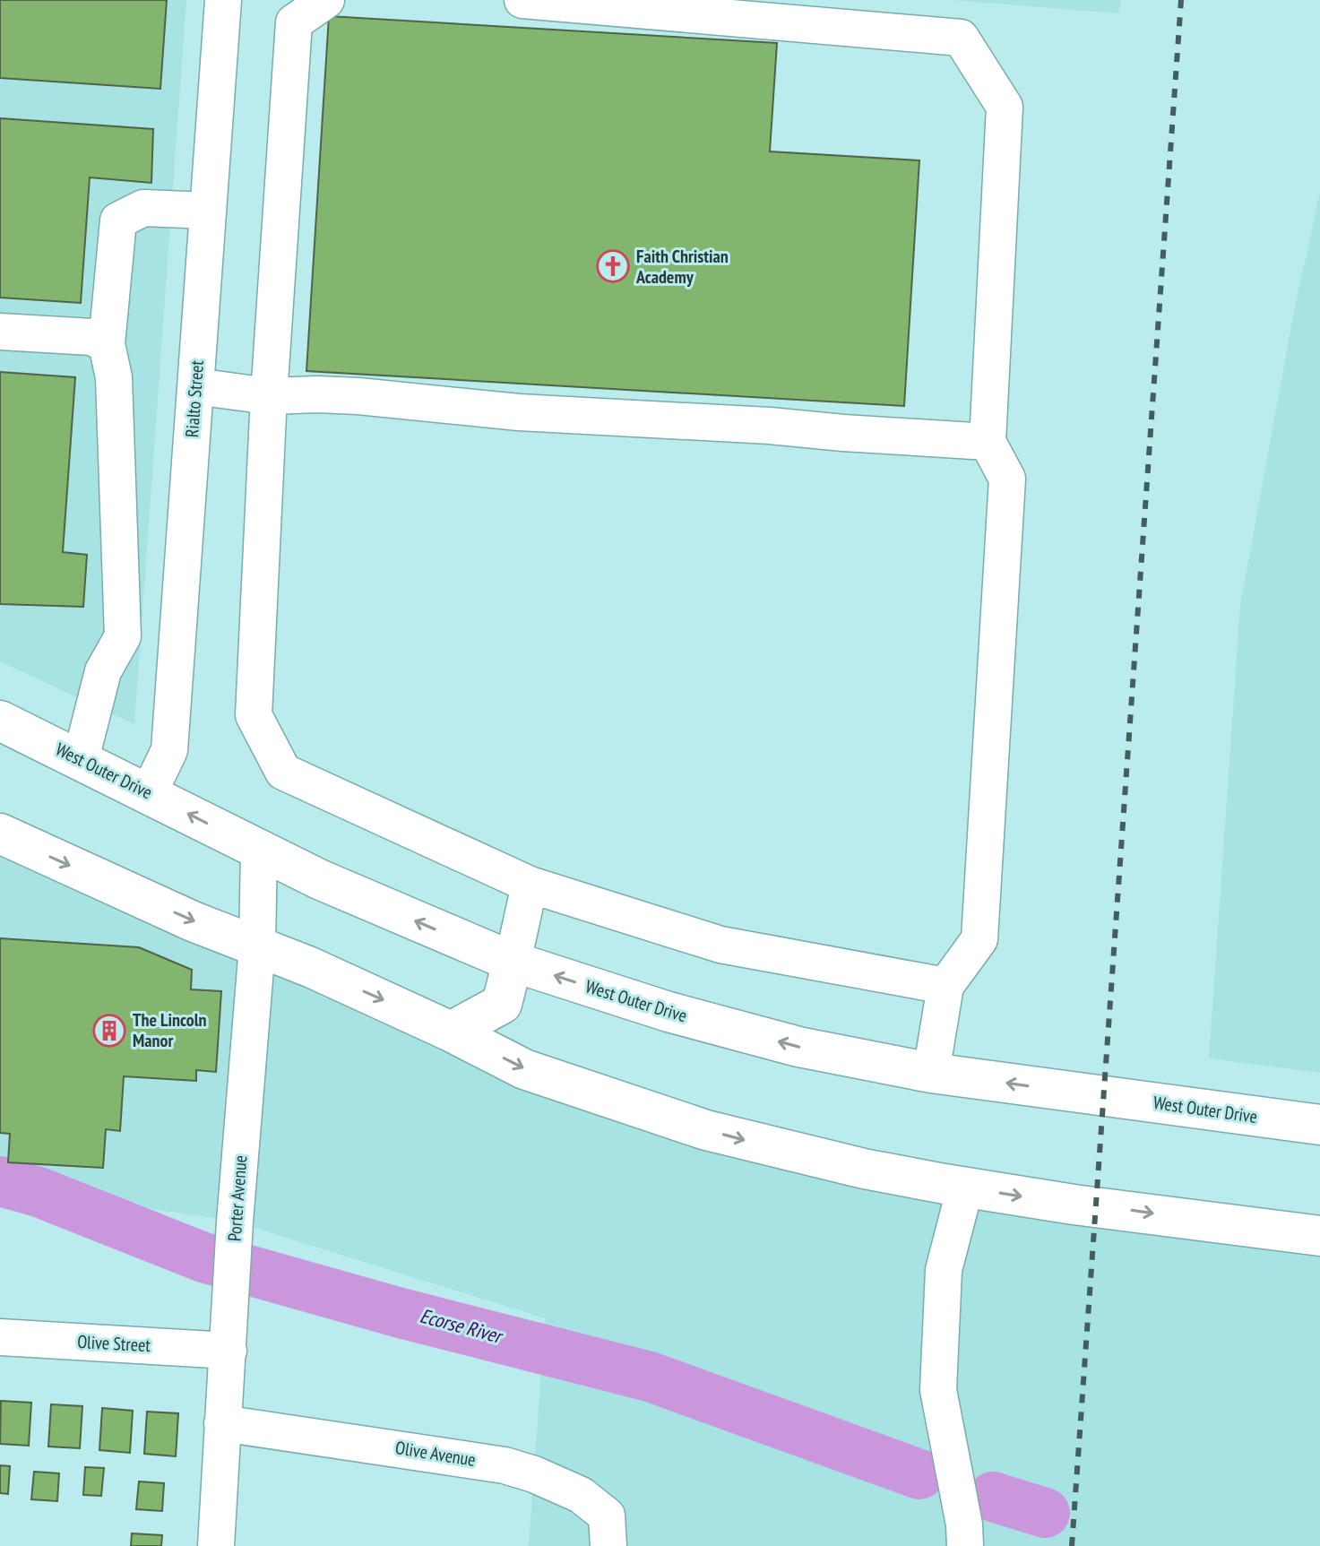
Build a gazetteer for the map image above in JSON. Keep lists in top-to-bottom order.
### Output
{
  "streets": {
    "main road": ["West Outer Drive"],
    "street": [
      "Rialto Street",
      "Porter Avenue",
      "Olive Street",
      "Olive Avenue"
    ]
  },
  "crossings": [
    ["Rialto Street", "West Outer Drive"],
    ["West Outer Drive", "Porter Avenue"],
    ["Porter Avenue", "Olive Street"],
    ["Porter Avenue", "Olive Avenue"]
  ],
  "water": ["Ecorse River"],
  "places": {
    "church": ["Faith Christian Academy"],
    "building": ["The Lincoln Manor"]
  }
}
